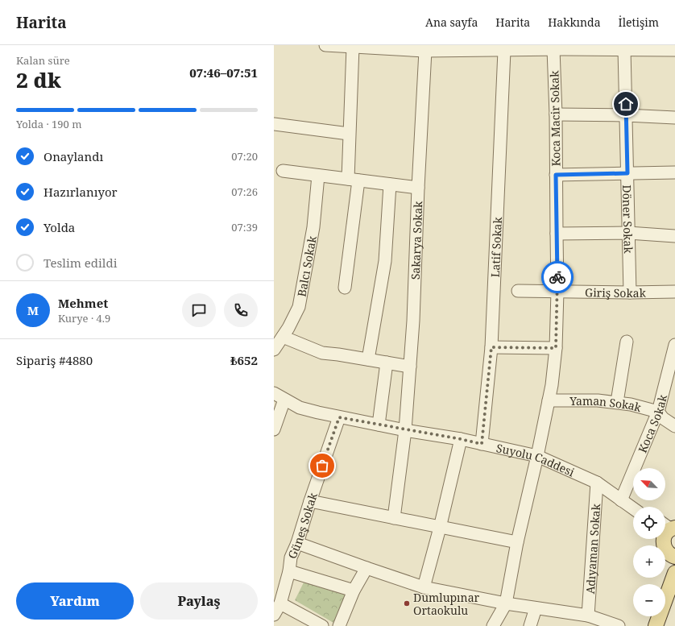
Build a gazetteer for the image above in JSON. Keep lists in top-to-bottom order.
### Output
{
  "streets": {
    "street": [
      "Koca Macir Sokak",
      "Döner Sokak",
      "Sakarya Sokak",
      "Latif Sokak",
      "Balcı Sokak",
      "Giriş Sokak",
      "Yaman Sokak",
      "Koca Sokak",
      "Suyolu Caddesi",
      "Güneş Sokak",
      "Adıyaman Sokak"
    ]
  },
  "crossings": [
    ["Koca Macir Sokak", "Giriş Sokak"],
    ["Koca Macir Sokak", "Yaman Sokak"],
    ["Koca Macir Sokak", "Suyolu Caddesi"],
    ["Döner Sokak", "Giriş Sokak"],
    ["Sakarya Sokak", "Suyolu Caddesi"],
    ["Latif Sokak", "Suyolu Caddesi"],
    ["Yaman Sokak", "Koca Sokak"],
    ["Koca Sokak", "Suyolu Caddesi"],
    ["Suyolu Caddesi", "Güneş Sokak"],
    ["Suyolu Caddesi", "Adıyaman Sokak"]
  ],
  "places": ["Dumlupınar Ortaokulu"],
  "north": "top left",
  "page": {
    "header": "Harita",
    "nav": [
      "Ana sayfa",
      "Harita",
      "Hakkında",
      "İletişim"
    ],
    "heading": ["2 dk", "Kalan süre", "07:46–07:51"],
    "panel": [
      "Mehmet",
      "Kurye · 4.9",
      "Sipariş #4880",
      "₺652"
    ],
    "bar": "Yolda · 190 m",
    "list": [
      ["Onaylandı", "07:20"],
      ["Hazırlanıyor", "07:26"],
      ["Yolda", "07:39"],
      "Teslim edildi"
    ],
    "round": "M",
    "map_buttons": ["+", "−"],
    "buttons": ["Yardım", "Paylaş"]
  }
}
